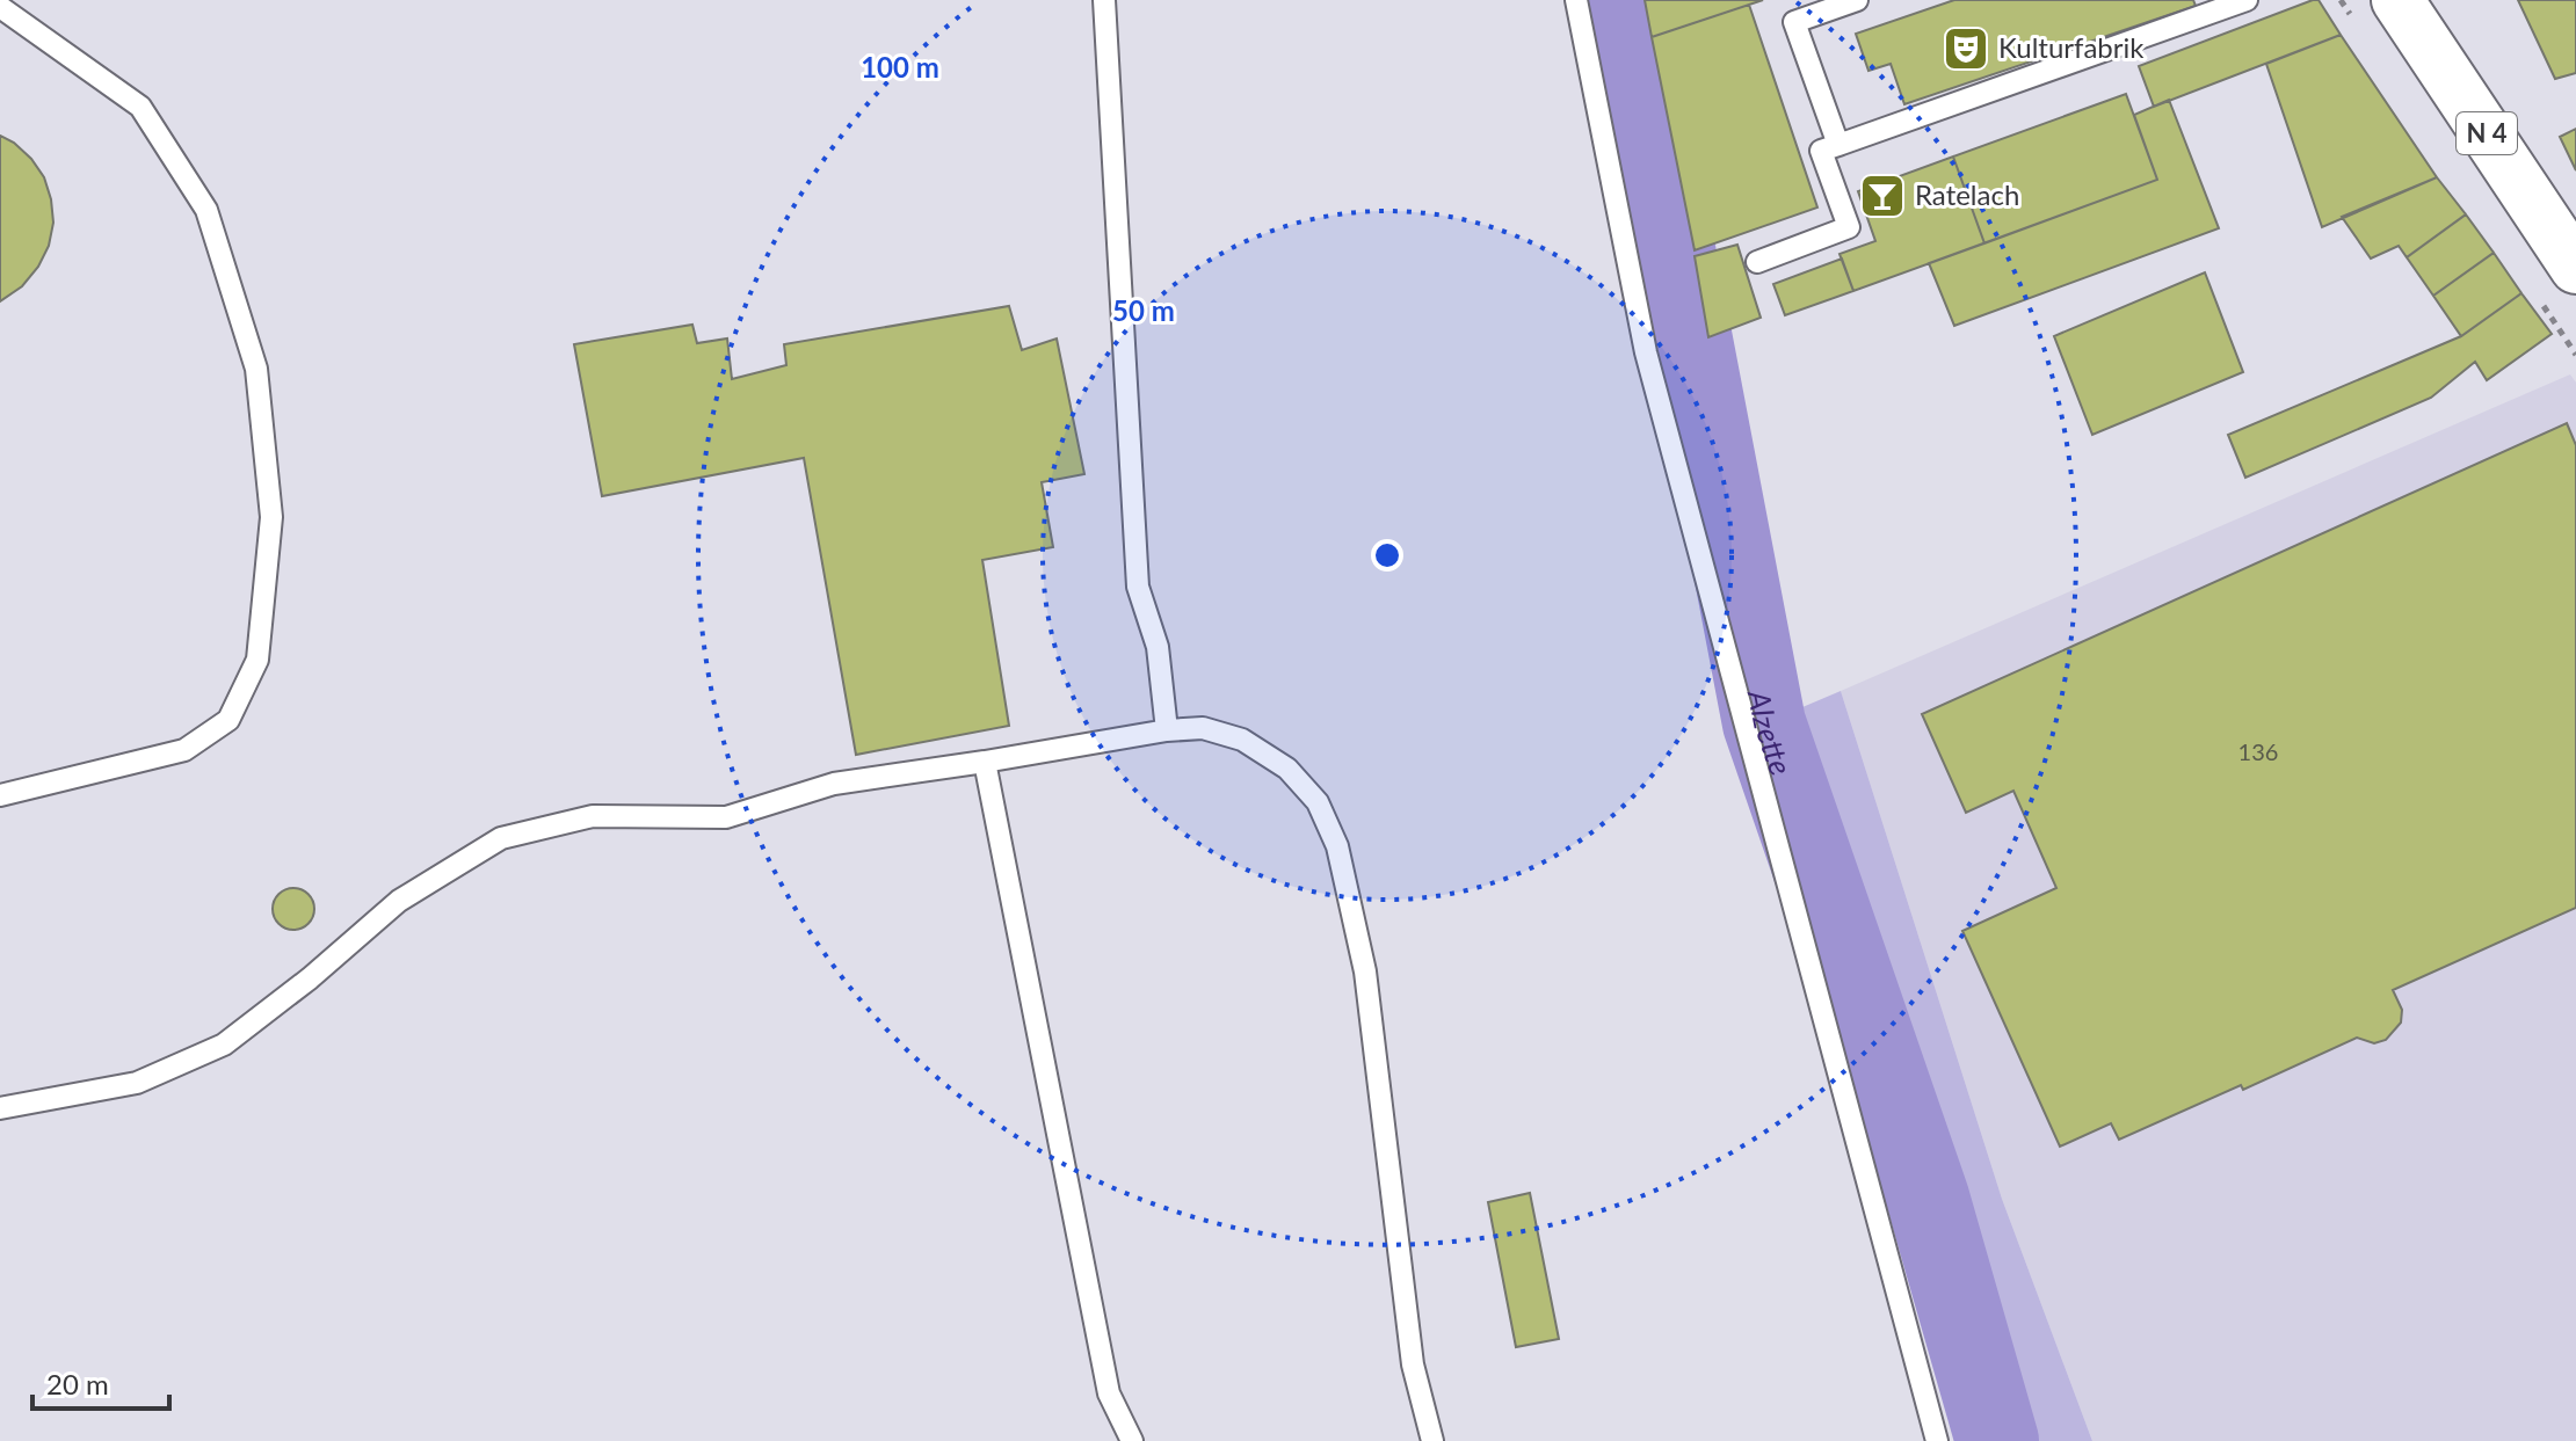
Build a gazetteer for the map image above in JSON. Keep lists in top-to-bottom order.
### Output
{
  "streets": {
    "main road": ["N 4"]
  },
  "water": ["Alzette"],
  "places": {
    "theatre": ["Kulturfabrik"],
    "bar": ["Ratelach"]
  },
  "house_numbers": ["136"],
  "scale_bar": "20 m",
  "rings": ["100 m", "50 m"]
}
